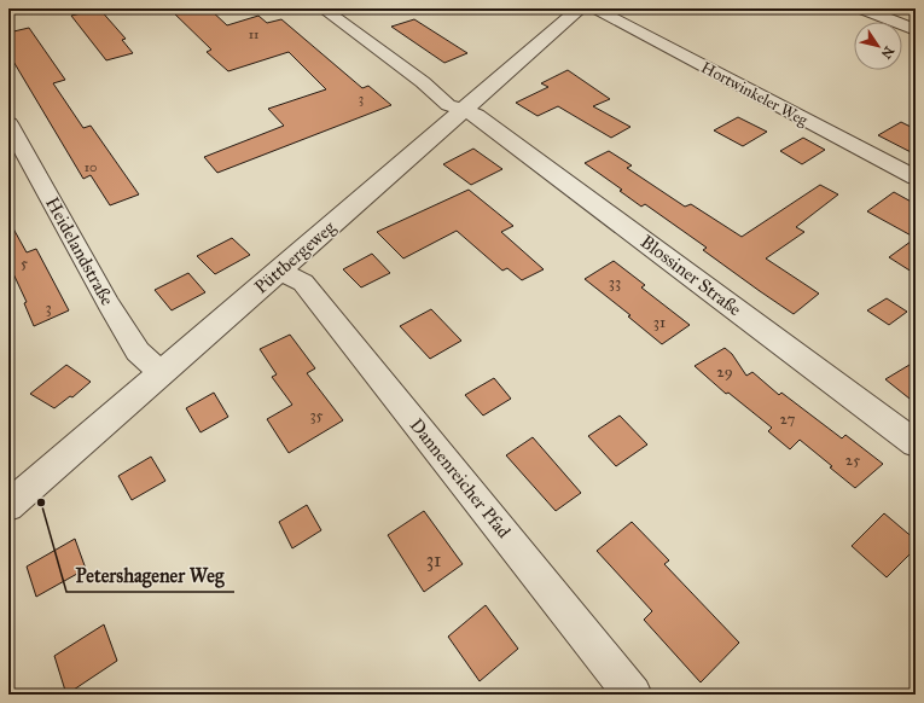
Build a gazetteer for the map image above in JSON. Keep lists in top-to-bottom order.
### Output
{
  "streets": {
    "street": [
      "Hortwinkeler Weg",
      "Heidelandstraße",
      "Püttbergeweg",
      "Blossiner Straße",
      "Dannenreicher Pfad"
    ]
  },
  "crossings": [
    ["Heidelandstraße", "Püttbergeweg"],
    ["Püttbergeweg", "Blossiner Straße"],
    ["Püttbergeweg", "Dannenreicher Pfad"]
  ],
  "places": ["Petershagener Weg"],
  "house_numbers": [
    "11",
    "3",
    "10",
    "5",
    "33",
    "3",
    "31",
    "29",
    "35",
    "27",
    "25",
    "31"
  ],
  "north": "bottom right"
}
